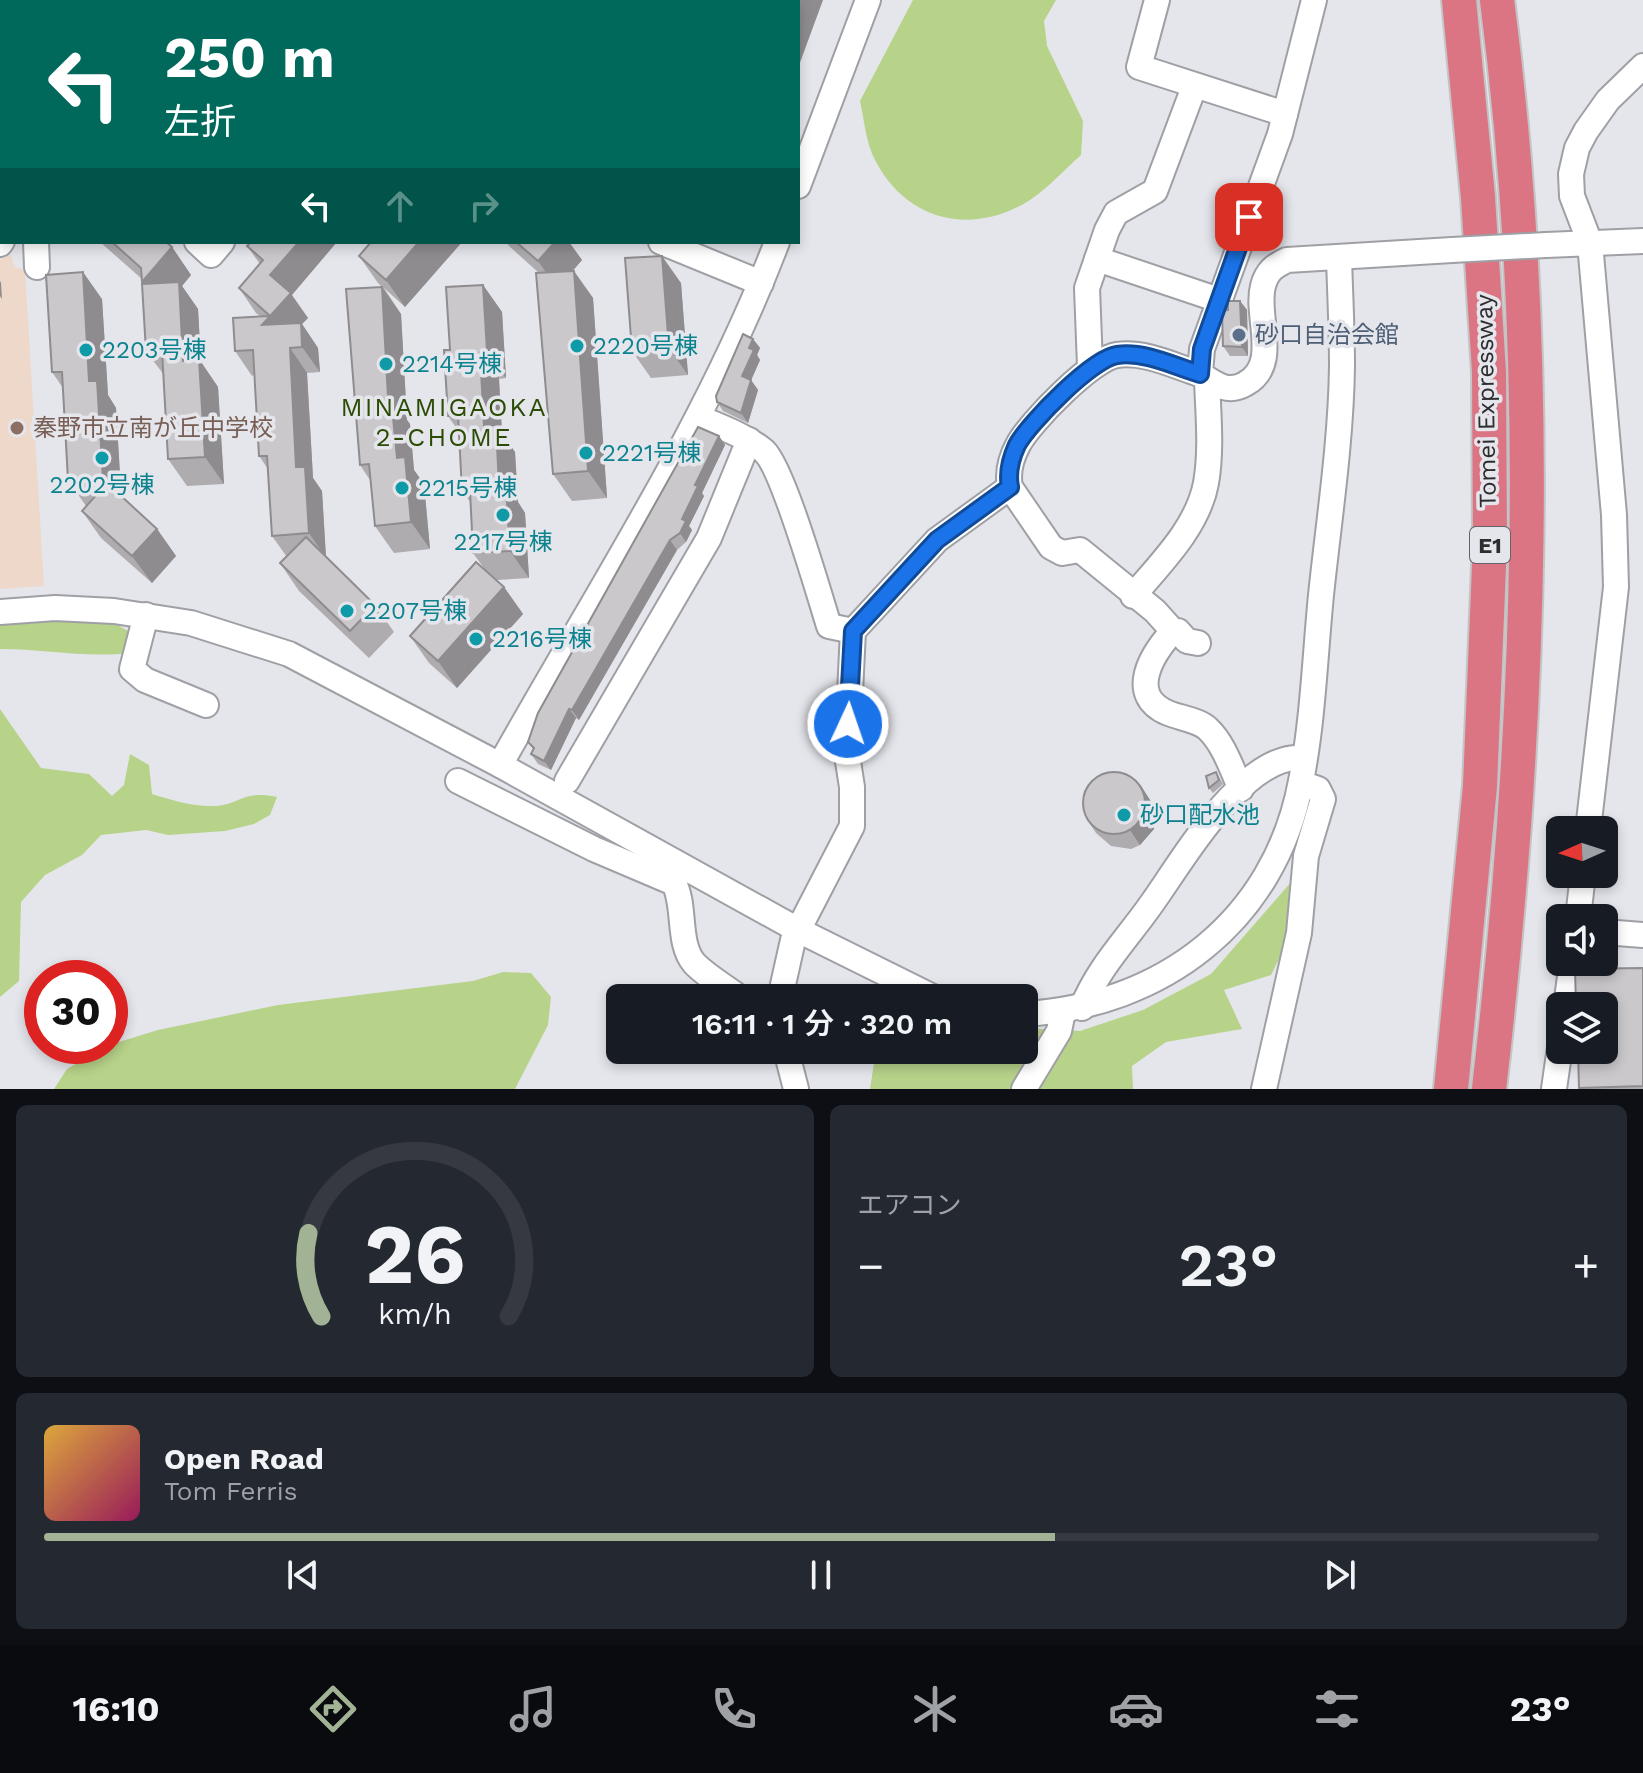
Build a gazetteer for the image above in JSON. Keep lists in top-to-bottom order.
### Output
{
  "streets": {
    "highway": ["Tomei Expressway", "E1"]
  },
  "districts": ["MINAMIGAOKA 2-CHOME"],
  "places": [
    "砂口自治会館",
    "2220号棟",
    "2203号棟",
    "2214号棟",
    "秦野市立南が丘中学校",
    "2221号棟",
    "2202号棟",
    "2215号棟",
    "2217号棟",
    "2207号棟",
    "2216号棟",
    "砂口配水池"
  ],
  "north": "left",
  "page": {
    "turn": ["250 m", "左折"],
    "limit": "30",
    "trip": "16:11 · 1 分 · 320 m",
    "tile": "エアコン",
    "heat": ["−", "23°", "+"],
    "song": ["Open Road", "Tom Ferris"],
    "tabs": ["16:10", "23°"],
    "gauge": ["26", "km/h"]
  }
}
